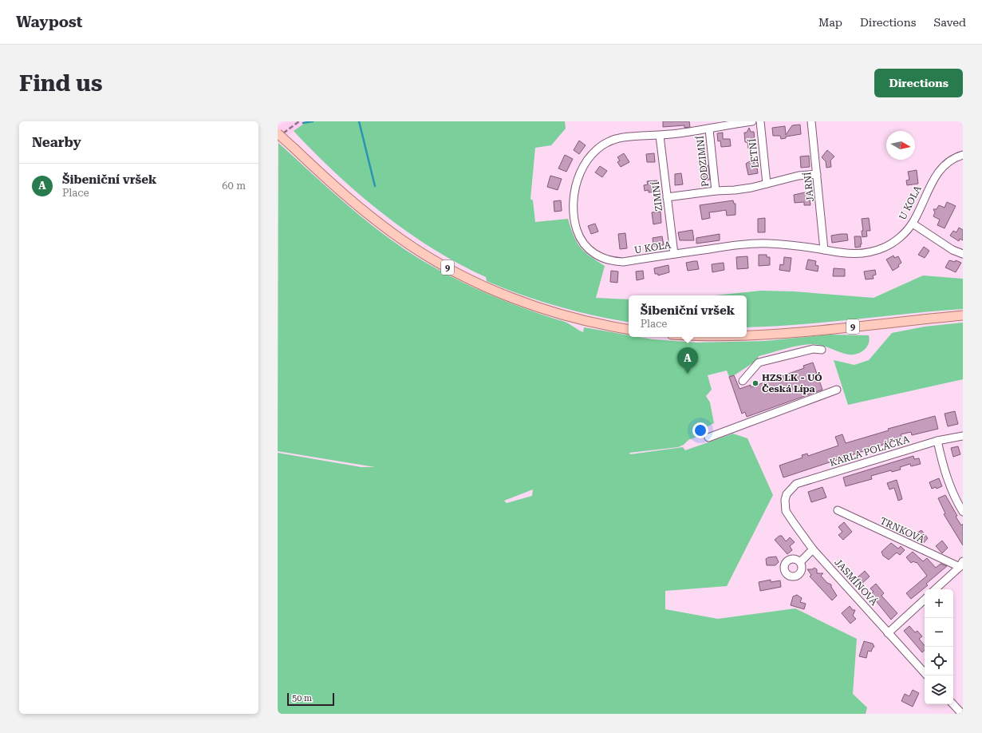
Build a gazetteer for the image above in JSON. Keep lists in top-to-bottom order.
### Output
{
  "streets": {
    "main road": ["9"],
    "street": [
      "LETNÍ",
      "PODZIMNÍ",
      "JARNÍ",
      "ZIMNÍ",
      "U KOLA",
      "KARLA POLÁČKA",
      "TRNKOVÁ",
      "JASMÍNOVÁ"
    ]
  },
  "crossings": [
    ["PODZIMNÍ", "U KOLA"],
    ["JARNÍ", "U KOLA"],
    ["ZIMNÍ", "U KOLA"],
    ["KARLA POLÁČKA", "JASMÍNOVÁ"]
  ],
  "places": ["HZS LK - UÓ Česká Lípa"],
  "scale_bar": "50 m",
  "north": "right",
  "page": {
    "header": "Waypost",
    "nav": ["Map", "Directions", "Saved"],
    "buttons": "Directions",
    "title": "Find us",
    "heading": "Nearby",
    "list": [
      {
        "mark": "A",
        "name": "Šibeniční vršek",
        "note": "Place",
        "value": "60 m"
      }
    ],
    "popup": ["Šibeniční vršek", "Place"],
    "pins": "A",
    "map_buttons": ["+", "−"],
    "scale": "50 m"
  }
}
